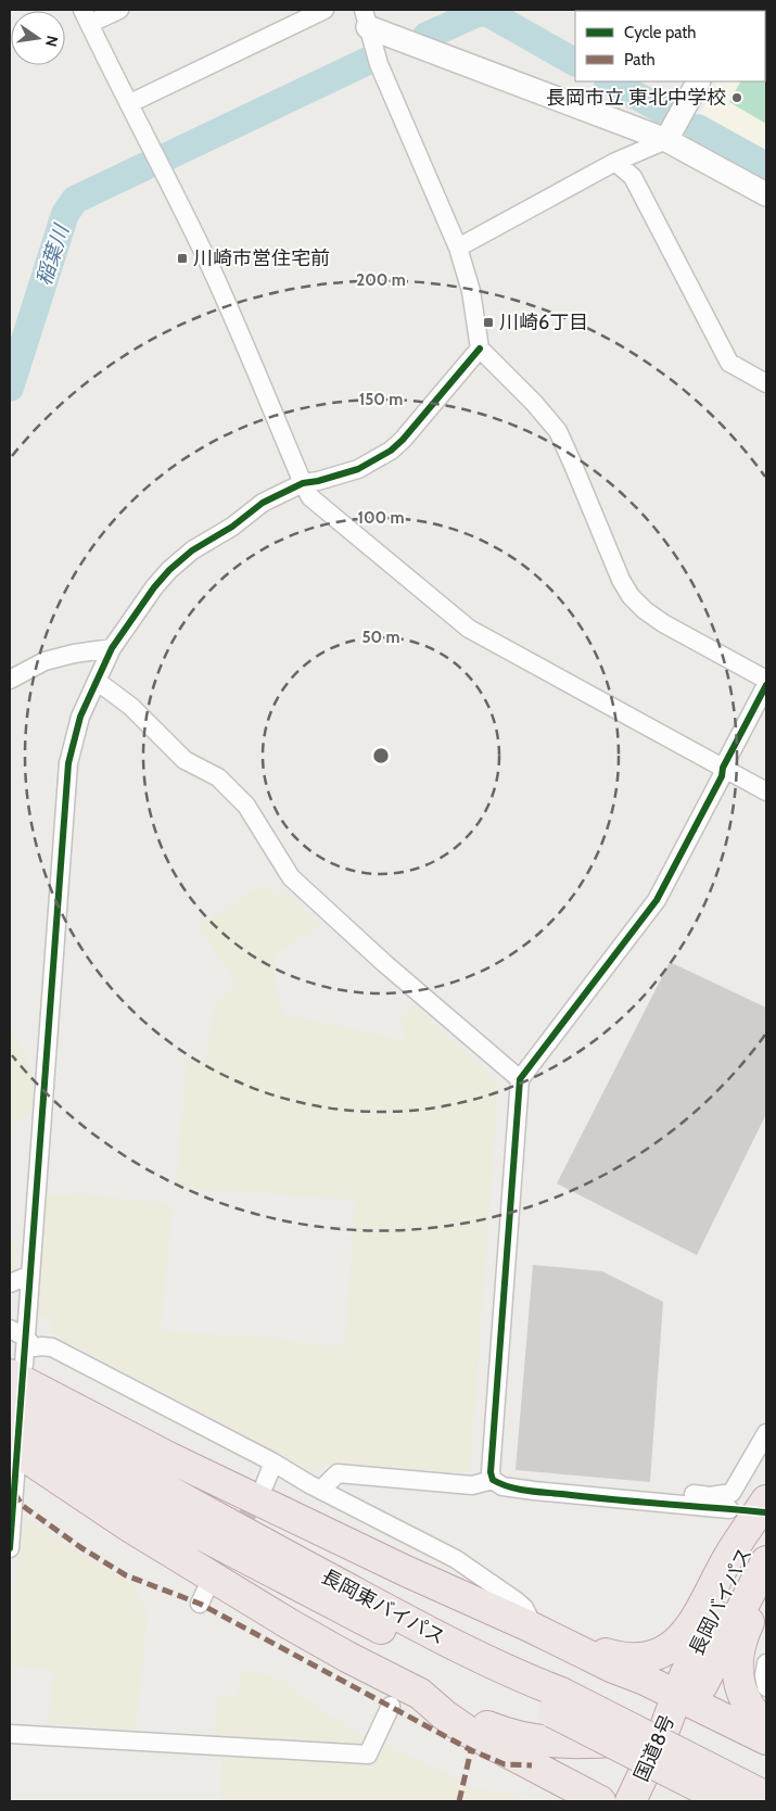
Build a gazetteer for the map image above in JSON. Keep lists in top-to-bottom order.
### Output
{
  "streets": {
    "highway": ["長岡バイパス", "長岡東バイパス", "国道8号"]
  },
  "crossings": [
    ["長岡バイパス", "長岡東バイパス"],
    ["長岡バイパス", "国道8号"],
    ["長岡東バイパス", "国道8号"]
  ],
  "water": ["稲葉川"],
  "places": {
    "other": ["長岡市立 東北中学校"],
    "transit": ["川崎市営住宅前", "川崎6丁目"]
  },
  "legend": ["Cycle path", "Path"],
  "north": "right",
  "rings": [
    "200 m",
    "150 m",
    "100 m",
    "50 m"
  ]
}
